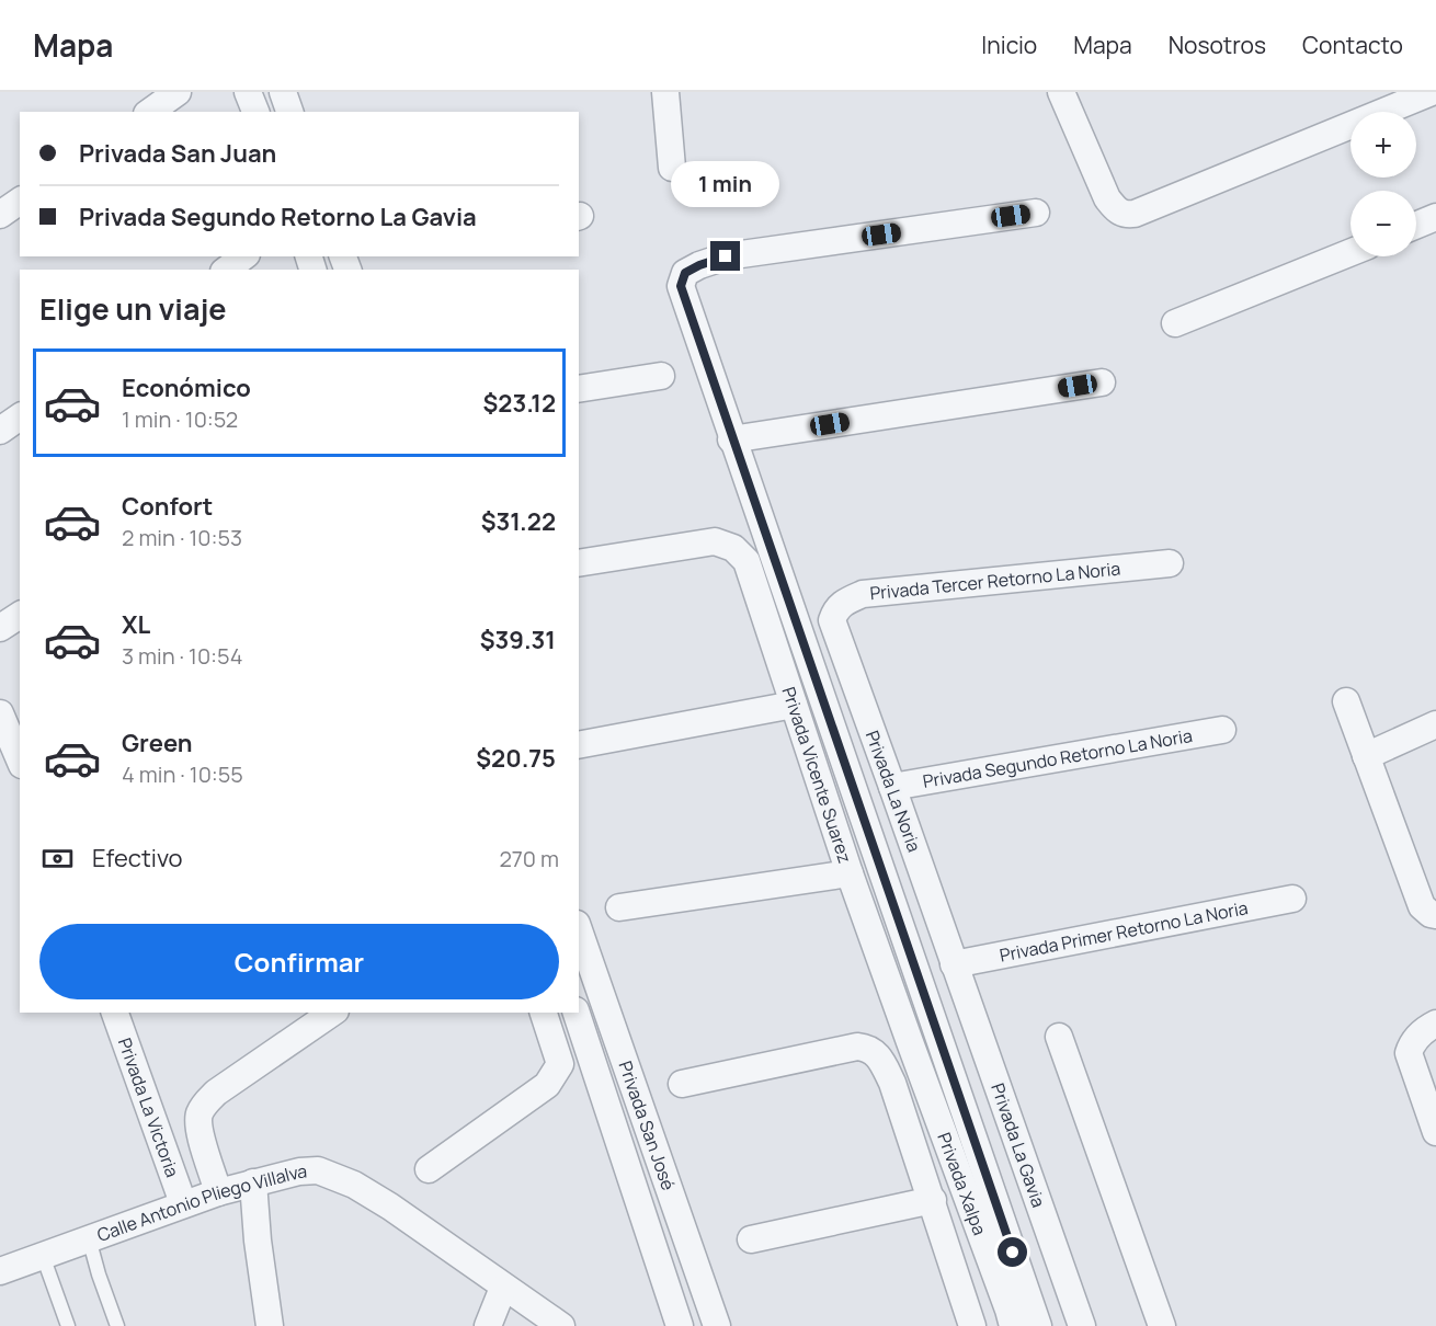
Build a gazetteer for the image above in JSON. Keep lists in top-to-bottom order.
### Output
{
  "streets": {
    "street": [
      "Privada Tercer Retorno La Noria",
      "Privada Segundo Retorno La Noria",
      "Privada Vicente Suarez",
      "Privada La Noria",
      "Privada Primer Retorno La Noria",
      "Privada La Victoria",
      "Privada San José",
      "Privada La Gavia",
      "Privada Xalpa",
      "Calle Antonio Pliego Villalva"
    ]
  },
  "crossings": [
    ["Privada Tercer Retorno La Noria", "Privada La Noria"],
    ["Privada Segundo Retorno La Noria", "Privada La Noria"],
    ["Privada Vicente Suarez", "Privada Xalpa"],
    ["Privada La Noria", "Privada Primer Retorno La Noria"],
    ["Privada La Noria", "Privada La Gavia"],
    ["Privada Primer Retorno La Noria", "Privada La Gavia"],
    ["Privada La Victoria", "Calle Antonio Pliego Villalva"]
  ],
  "page": {
    "header": "Mapa",
    "nav": [
      "Inicio",
      "Mapa",
      "Nosotros",
      "Contacto"
    ],
    "map_buttons": ["+", "−"],
    "banner": ["Privada San Juan", "Privada Segundo Retorno La Gavia"],
    "bubble": "1 min",
    "heading": "Elige un viaje",
    "list": [
      {
        "name": "Económico",
        "note": "1 min · 10:52",
        "value": "$23.12"
      },
      {
        "name": "Confort",
        "note": "2 min · 10:53",
        "value": "$31.22"
      },
      {
        "name": "XL",
        "note": "3 min · 10:54",
        "value": "$39.31"
      },
      {
        "name": "Green",
        "note": "4 min · 10:55",
        "value": "$20.75"
      }
    ],
    "pay": ["Efectivo", "270 m"],
    "buttons": "Confirmar"
  }
}
